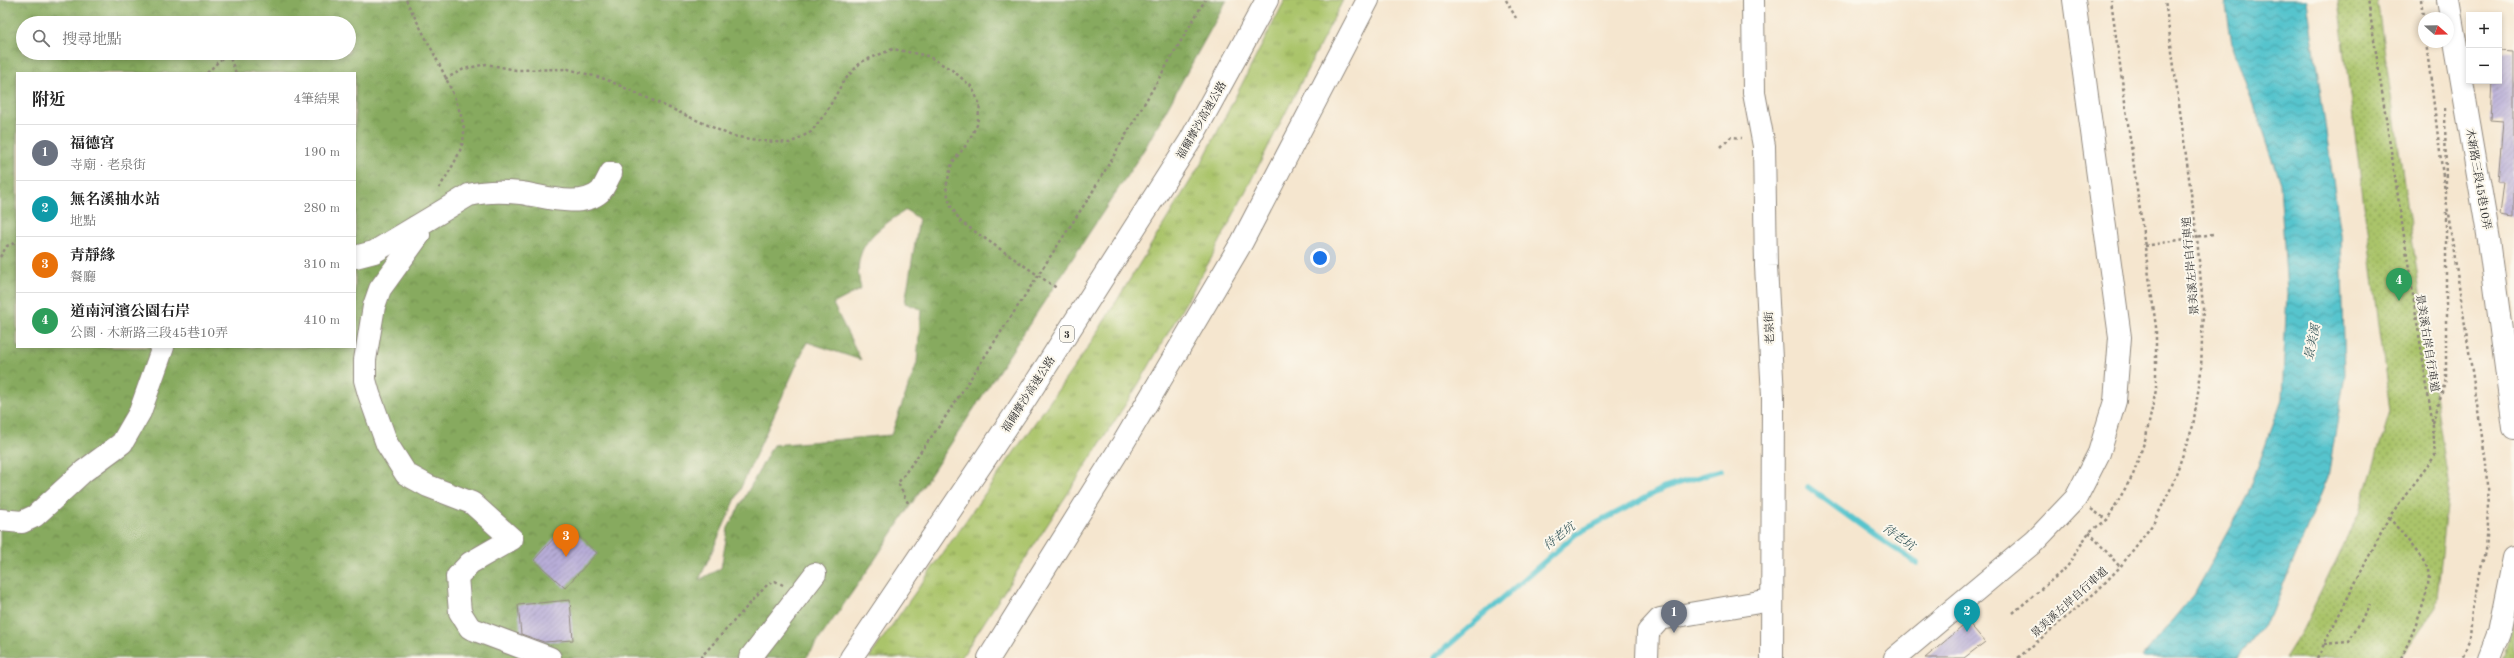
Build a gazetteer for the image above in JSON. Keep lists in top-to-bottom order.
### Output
{
  "streets": {
    "main road": [
      "福爾摩沙高速公路",
      "木新路三段45巷10弄",
      "老泉街",
      "3"
    ],
    "path": ["景美溪左岸自行車道", "景美溪右岸自行車道"]
  },
  "water": ["景美溪", "待老坑"],
  "north": "right",
  "page": {
    "map_buttons": ["+", "−"],
    "search": "搜尋地點",
    "heading": ["附近", "4筆結果"],
    "list": [
      {
        "mark": "1",
        "name": "福德宮",
        "note": "寺廟 · 老泉街",
        "value": "190 m"
      },
      {
        "mark": "2",
        "name": "無名溪抽水站",
        "note": "地點",
        "value": "280 m"
      },
      {
        "mark": "3",
        "name": "青靜緣",
        "note": "餐廳",
        "value": "310 m"
      },
      {
        "mark": "4",
        "name": "道南河濱公園右岸",
        "note": "公園 · 木新路三段45巷10弄",
        "value": "410 m"
      }
    ],
    "pins": [
      "4",
      "3",
      "2",
      "1"
    ]
  }
}
